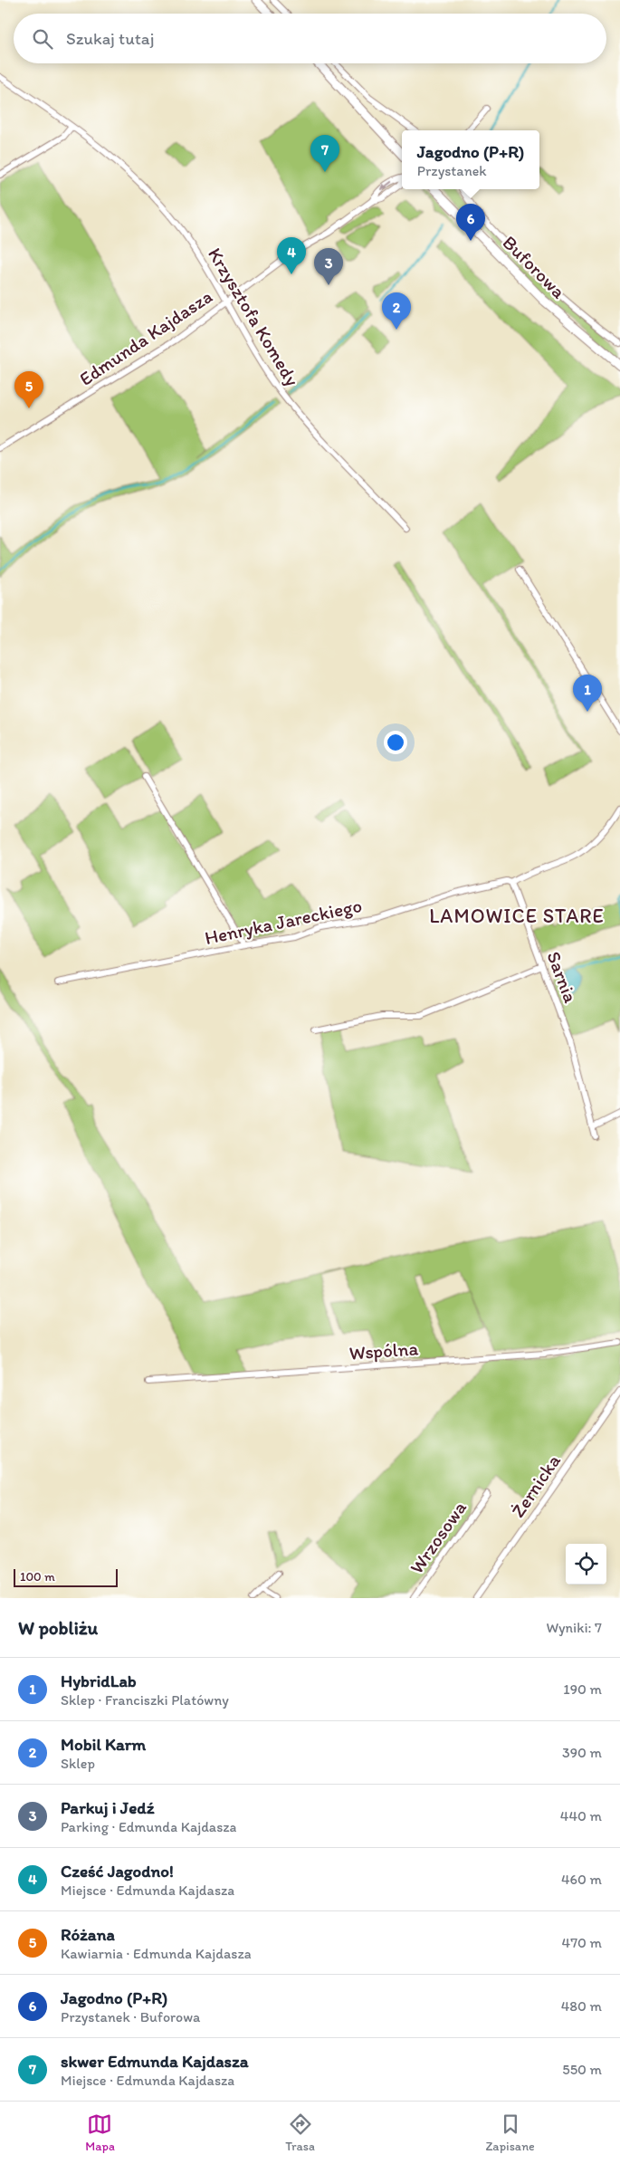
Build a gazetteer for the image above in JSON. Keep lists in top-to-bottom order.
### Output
{
  "streets": {
    "main road": ["Buforowa"],
    "street": [
      "Krzysztofa Komedy",
      "Edmunda Kajdasza",
      "Henryka Jareckiego",
      "Sarnia",
      "Wspólna",
      "Żernicka",
      "Wrzosowa"
    ]
  },
  "crossings": [
    ["Krzysztofa Komedy", "Edmunda Kajdasza"],
    ["Henryka Jareckiego", "Sarnia"]
  ],
  "districts": ["LAMOWICE STARE"],
  "scale_bar": "100 m",
  "page": {
    "search": "Szukaj tutaj",
    "popup": ["Jagodno (P+R)", "Przystanek"],
    "pins": [
      "7",
      "6",
      "4",
      "3",
      "2",
      "5",
      "1"
    ],
    "scale": "100 m",
    "heading": ["W pobliżu", "Wyniki: 7"],
    "list": [
      {
        "mark": "1",
        "name": "HybridLab",
        "note": "Sklep · Franciszki Platówny",
        "value": "190 m"
      },
      {
        "mark": "2",
        "name": "Mobil Karm",
        "note": "Sklep",
        "value": "390 m"
      },
      {
        "mark": "3",
        "name": "Parkuj i Jedź",
        "note": "Parking · Edmunda Kajdasza",
        "value": "440 m"
      },
      {
        "mark": "4",
        "name": "Cześć Jagodno!",
        "note": "Miejsce · Edmunda Kajdasza",
        "value": "460 m"
      },
      {
        "mark": "5",
        "name": "Różana",
        "note": "Kawiarnia · Edmunda Kajdasza",
        "value": "470 m"
      },
      {
        "mark": "6",
        "name": "Jagodno (P+R)",
        "note": "Przystanek · Buforowa",
        "value": "480 m"
      },
      {
        "mark": "7",
        "name": "skwer Edmunda Kajdasza",
        "note": "Miejsce · Edmunda Kajdasza",
        "value": "550 m"
      }
    ],
    "nav": ["Mapa", "Trasa", "Zapisane"]
  }
}
